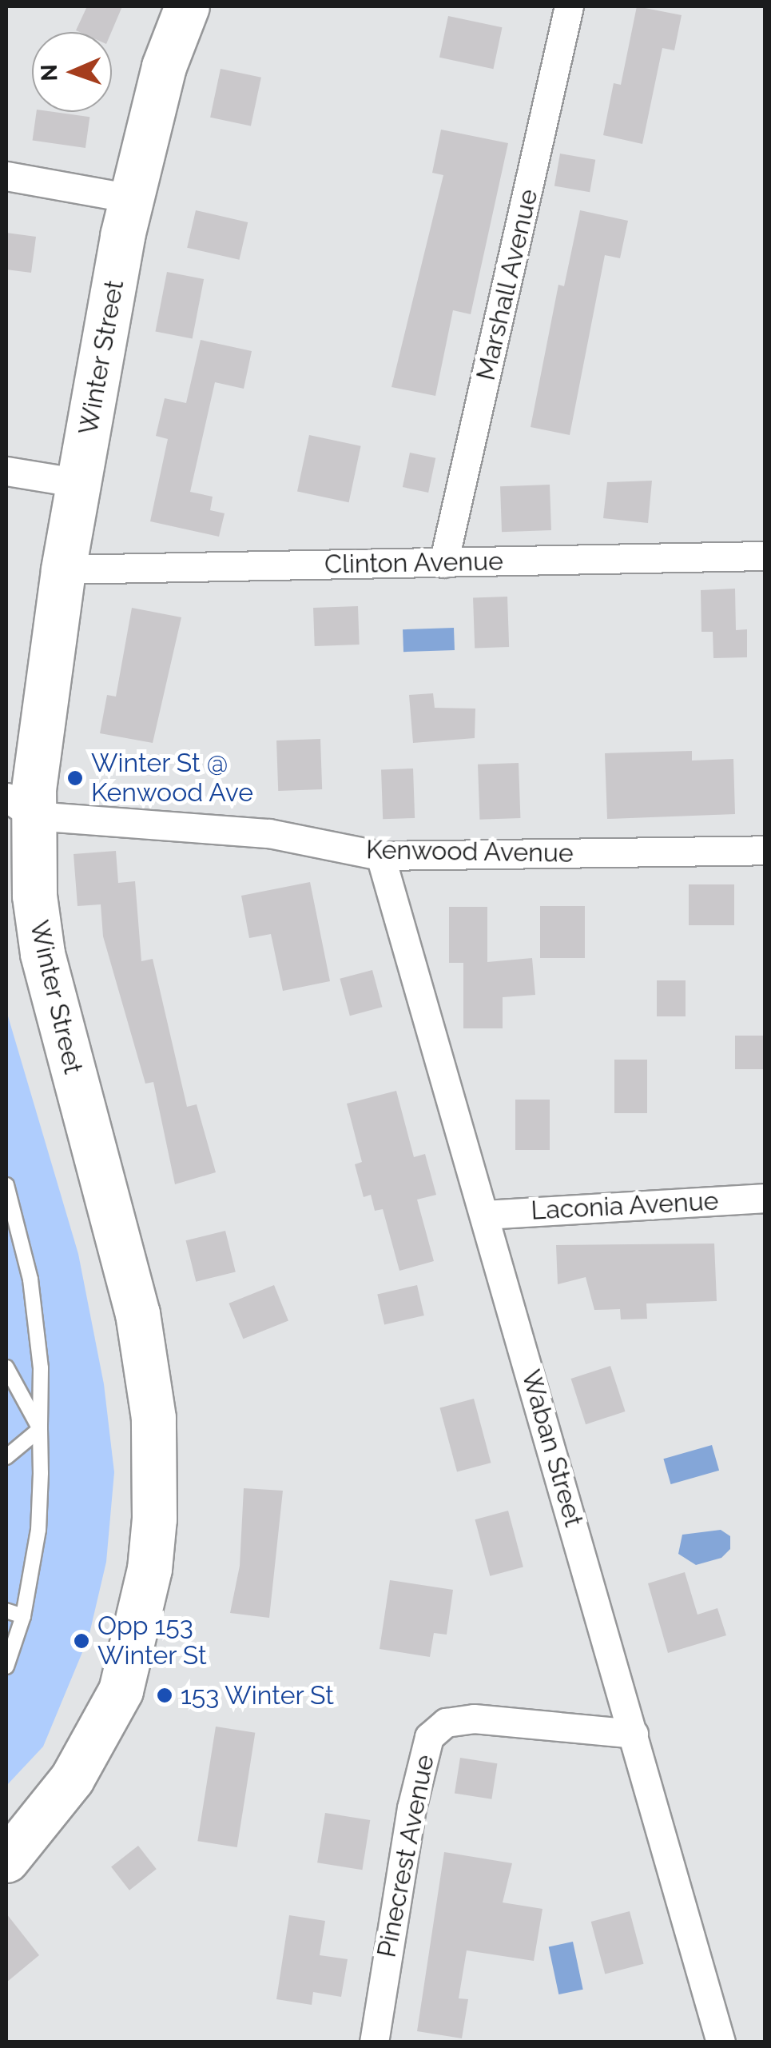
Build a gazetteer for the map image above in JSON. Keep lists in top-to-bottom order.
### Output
{
  "streets": {
    "main road": ["Winter Street"],
    "street": [
      "Marshall Avenue",
      "Clinton Avenue",
      "Kenwood Avenue",
      "Laconia Avenue",
      "Waban Street",
      "Pinecrest Avenue"
    ]
  },
  "crossings": [
    ["Marshall Avenue", "Clinton Avenue"],
    ["Winter Street", "Clinton Avenue"],
    ["Winter Street", "Kenwood Avenue"],
    ["Kenwood Avenue", "Waban Street"],
    ["Laconia Avenue", "Waban Street"],
    ["Waban Street", "Pinecrest Avenue"]
  ],
  "places": ["Winter St @ Kenwood Ave", "Opp 153 Winter St", "153 Winter St"],
  "north": "left"
}
